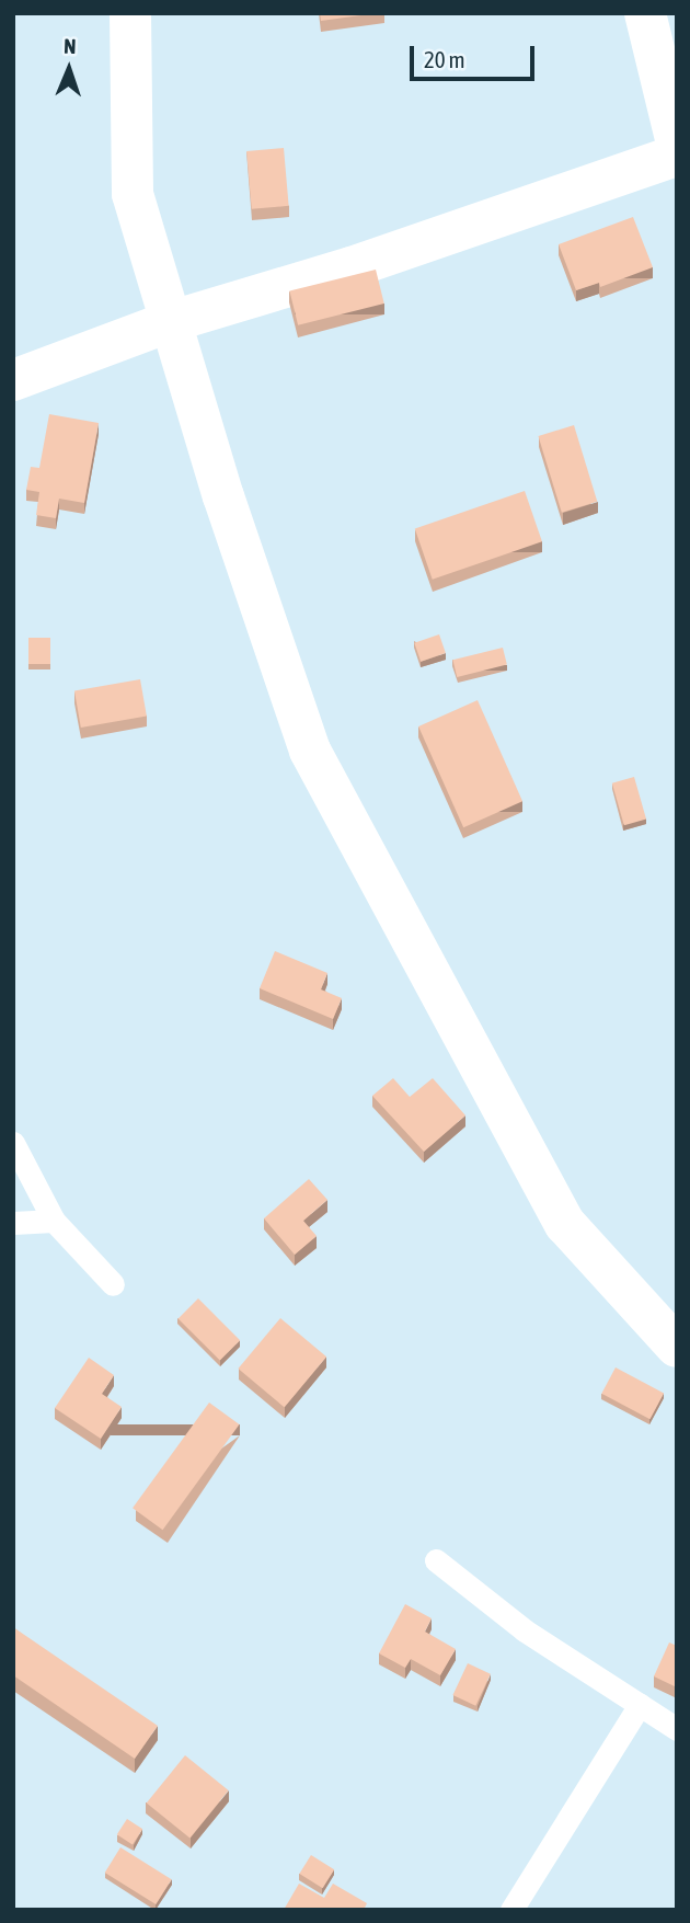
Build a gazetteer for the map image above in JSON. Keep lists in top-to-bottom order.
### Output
{
  "scale_bar": "20 m",
  "north": "top"
}
